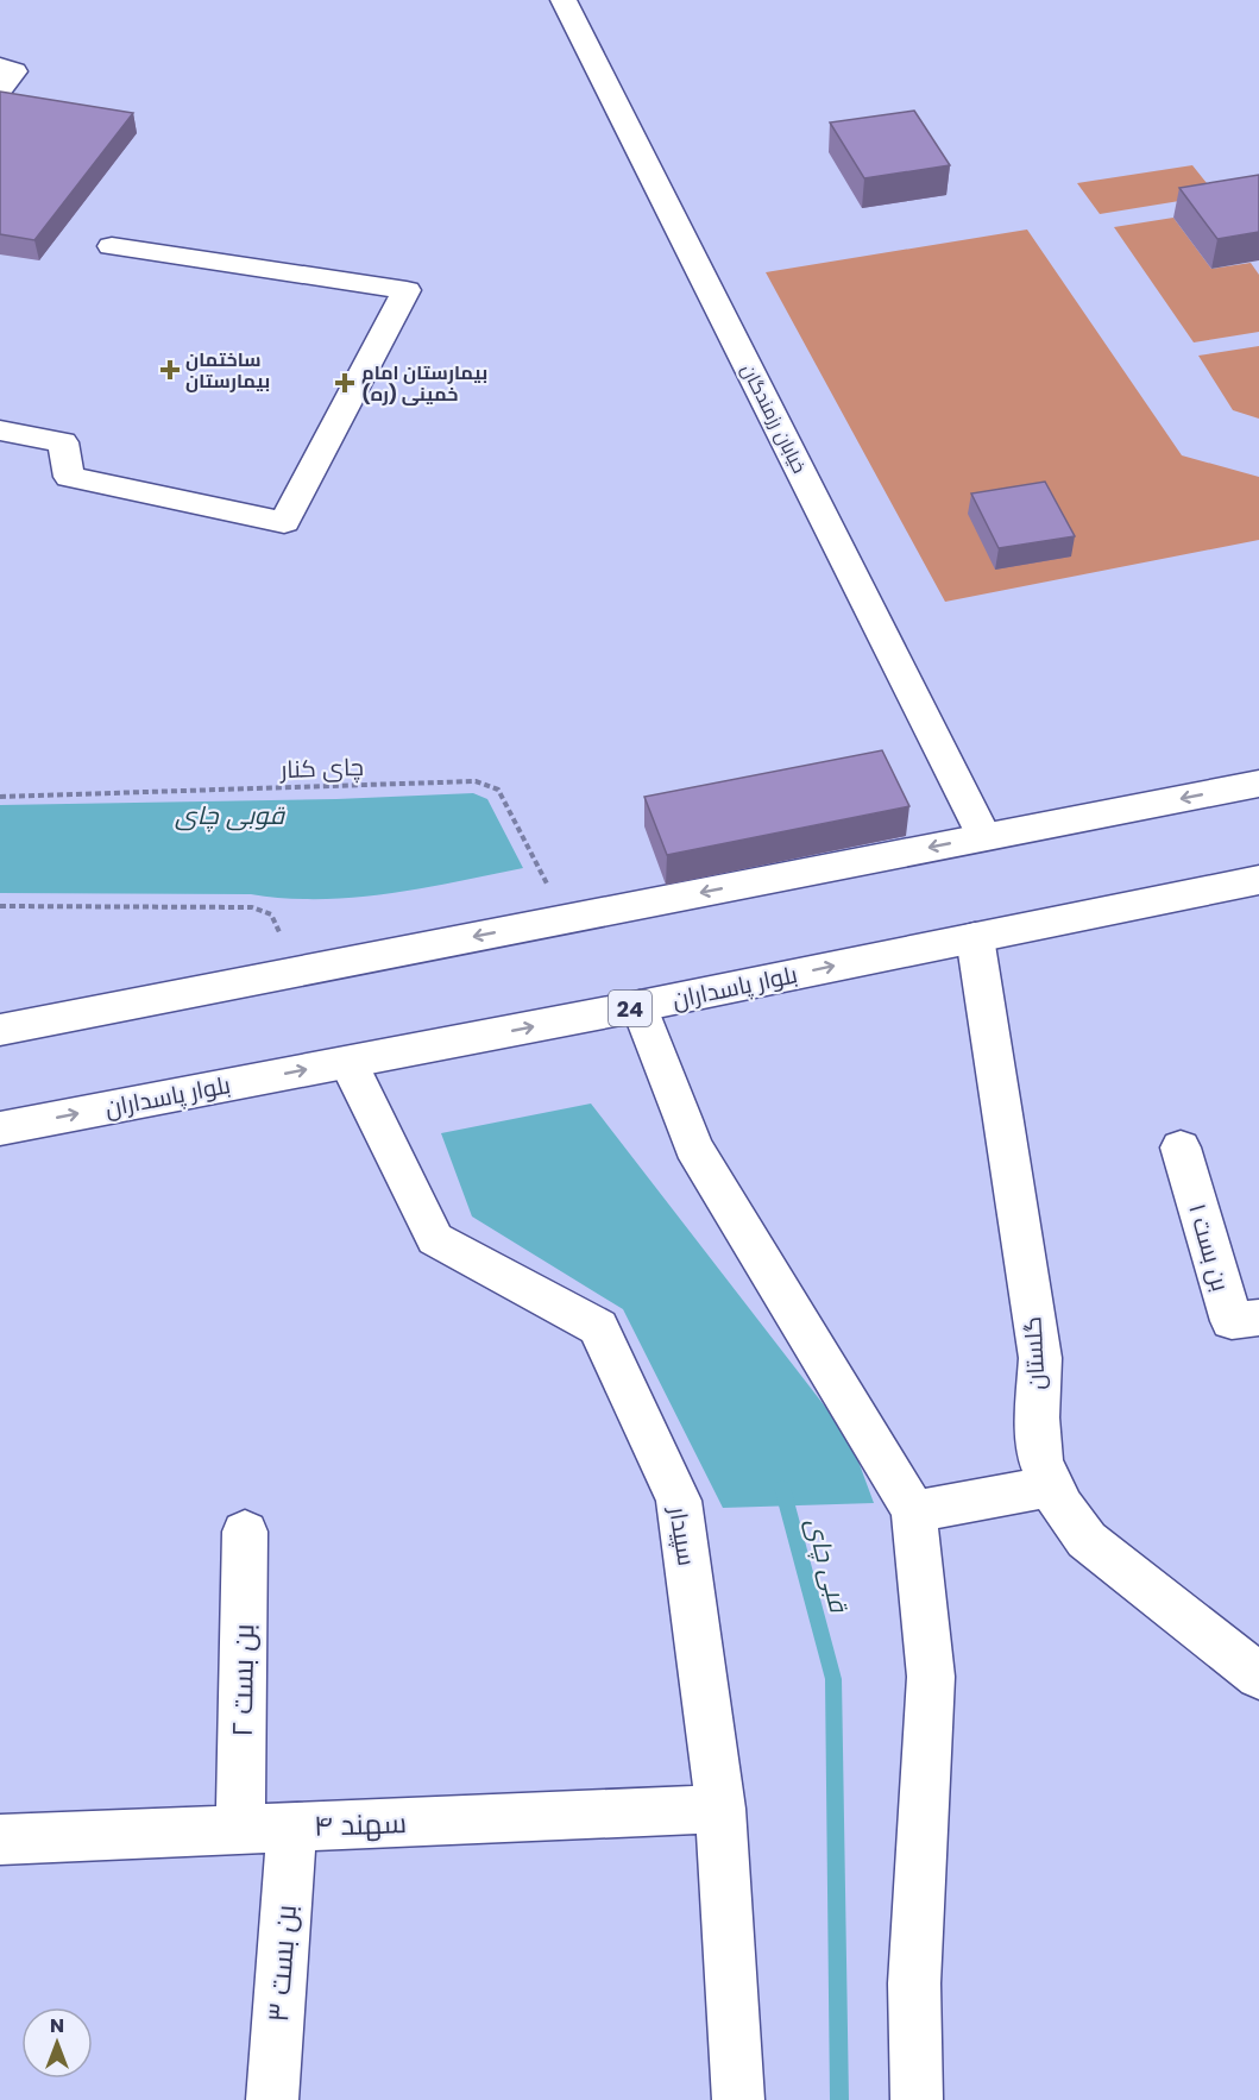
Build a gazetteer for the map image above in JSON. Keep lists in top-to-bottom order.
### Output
{
  "streets": {
    "main road": [
      "خیابان رزمندگان",
      "بلوار پاسداران",
      "24",
      "بن بست ۱",
      "گلستان",
      "سپیدار",
      "بن بست ۲",
      "سهند ۴",
      "بن بست ۳"
    ],
    "path": ["چای کنار"]
  },
  "crossings": [
    ["بلوار پاسداران", "گلستان"],
    ["بلوار پاسداران", "سپیدار"],
    ["سپیدار", "سهند ۴"],
    ["بن بست ۲", "سهند ۴"],
    ["سهند ۴", "بن بست ۳"]
  ],
  "water": ["قوبی چای", "قبی چای"],
  "places": {
    "health": ["ساختمان بیمارستان", "بیمارستان امام خمینی (ره)"]
  },
  "north": "top"
}
